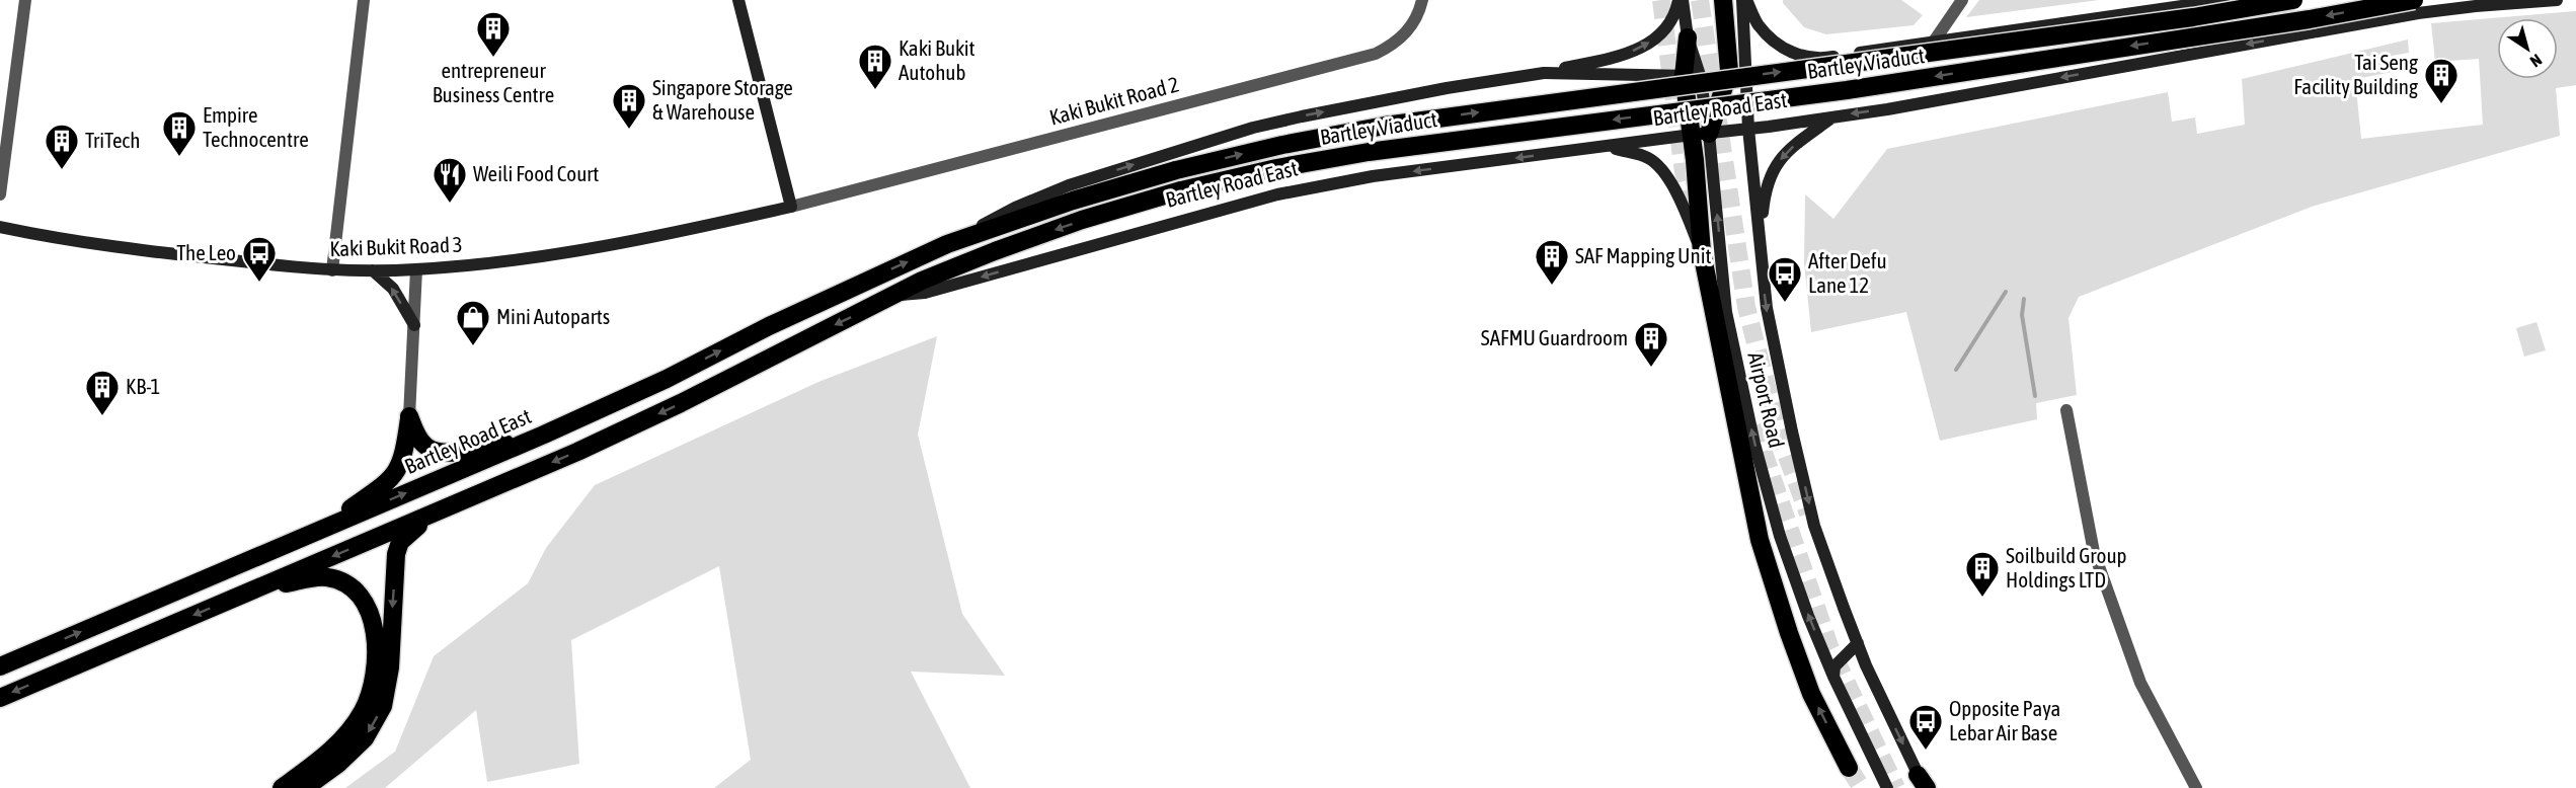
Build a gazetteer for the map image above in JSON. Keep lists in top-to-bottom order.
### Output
{
  "streets": {
    "highway": ["Bartley Viaduct", "Bartley Road East"],
    "main road": ["Kaki Bukit Road 3", "Airport Road"],
    "street": ["Kaki Bukit Road 2"]
  },
  "crossings": [
    ["Bartley Viaduct", "Bartley Road East"],
    ["Kaki Bukit Road 2", "Kaki Bukit Road 3"],
    ["Bartley Road East", "Airport Road"]
  ],
  "places": {
    "building": [
      "entrepreneur Business Centre",
      "Kaki Bukit Autohub",
      "Tai Seng Facility Building",
      "Singapore Storage & Warehouse",
      "Empire Technocentre",
      "TriTech",
      "SAF Mapping Unit",
      "SAFMU Guardroom",
      "KB-1",
      "Soilbuild Group Holdings LTD"
    ],
    "restaurant": ["Weili Food Court"],
    "bus stop": ["The Leo", "After Defu Lane 12", "Opposite Paya Lebar Air Base"],
    "shop": ["Mini Autoparts"]
  },
  "north": "bottom right"
}
